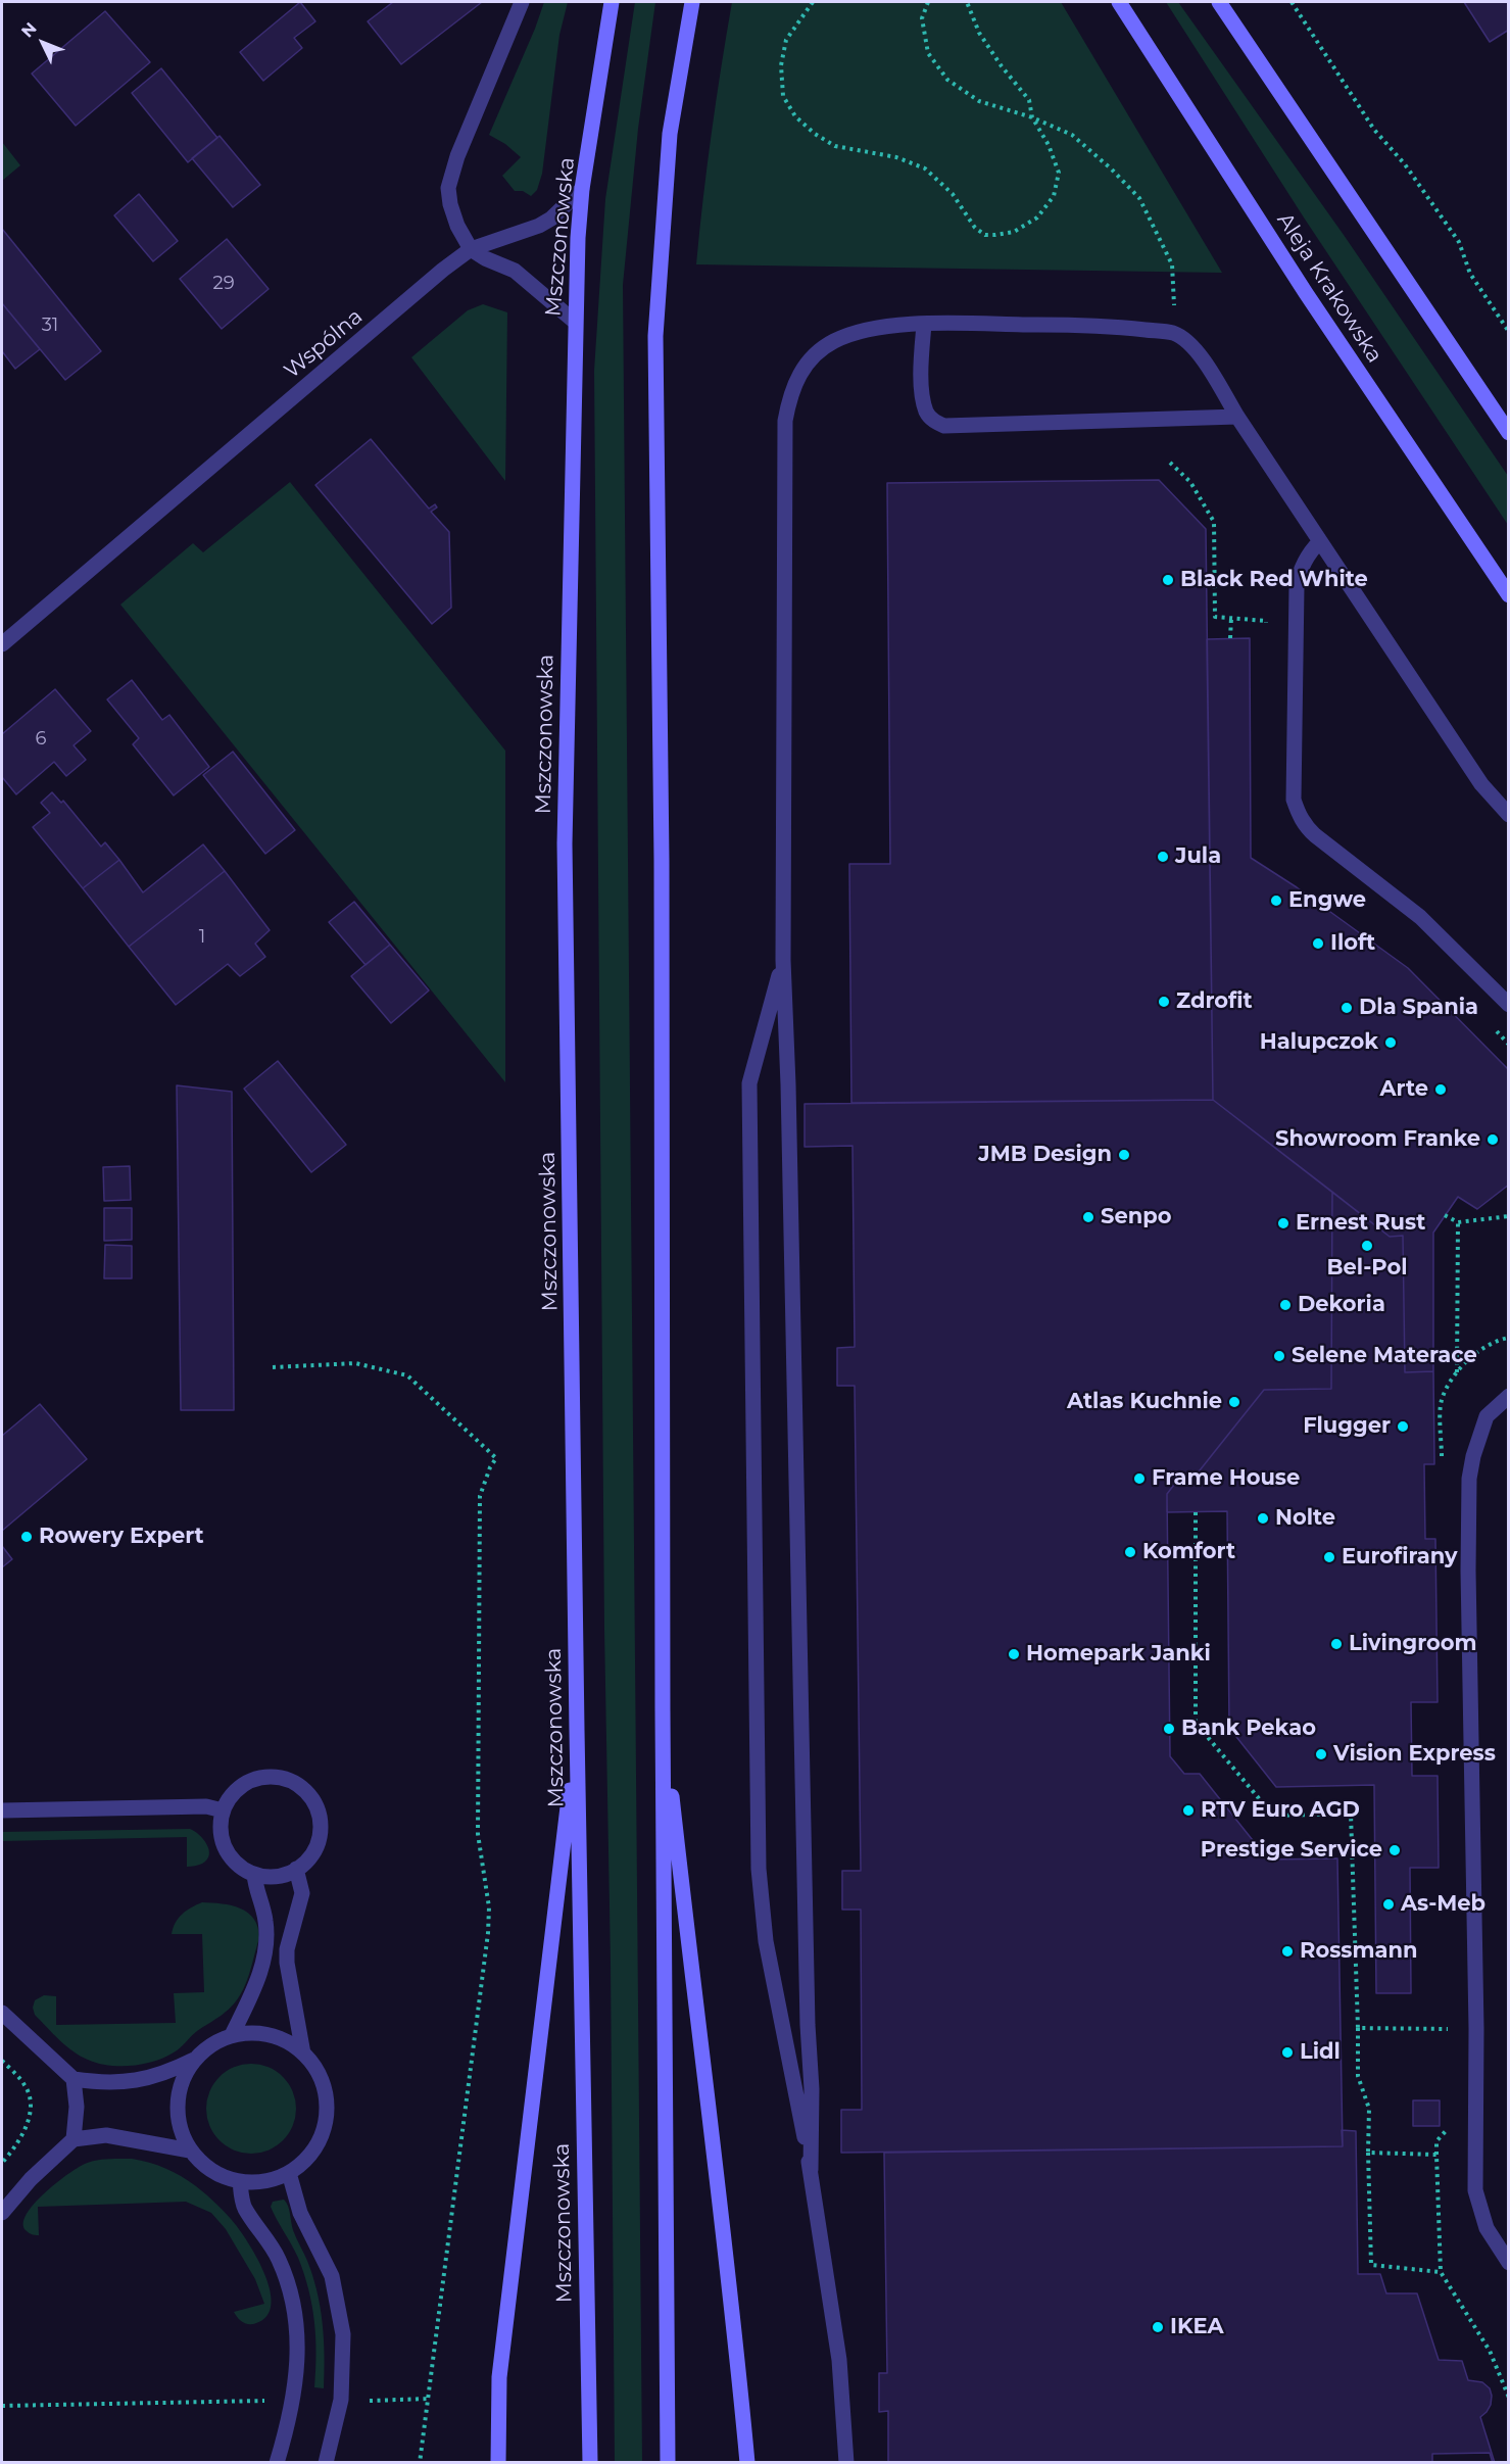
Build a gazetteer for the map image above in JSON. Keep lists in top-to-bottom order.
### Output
{
  "streets": {
    "main road": ["Mszczonowska", "Aleja Krakowska"],
    "street": ["Wspólna"]
  },
  "crossings": [
    ["Mszczonowska", "Wspólna"]
  ],
  "places": [
    "Black Red White",
    "Jula",
    "Engwe",
    "Iloft",
    "Zdrofit",
    "Dla Spania",
    "Halupczok",
    "Arte",
    "Showroom Franke",
    "JMB Design",
    "Senpo",
    "Ernest Rust",
    "Bel-Pol",
    "Dekoria",
    "Selene Materace",
    "Atlas Kuchnie",
    "Flugger",
    "Frame House",
    "Nolte",
    "Rowery Expert",
    "Komfort",
    "Eurofirany",
    "Livingroom",
    "Homepark Janki",
    "Bank Pekao",
    "Vision Express",
    "RTV Euro AGD",
    "Prestige Service",
    "As-Meb",
    "Rossmann",
    "Lidl",
    "IKEA"
  ],
  "house_numbers": [
    "29",
    "31",
    "6",
    "1"
  ],
  "north": "top left"
}
